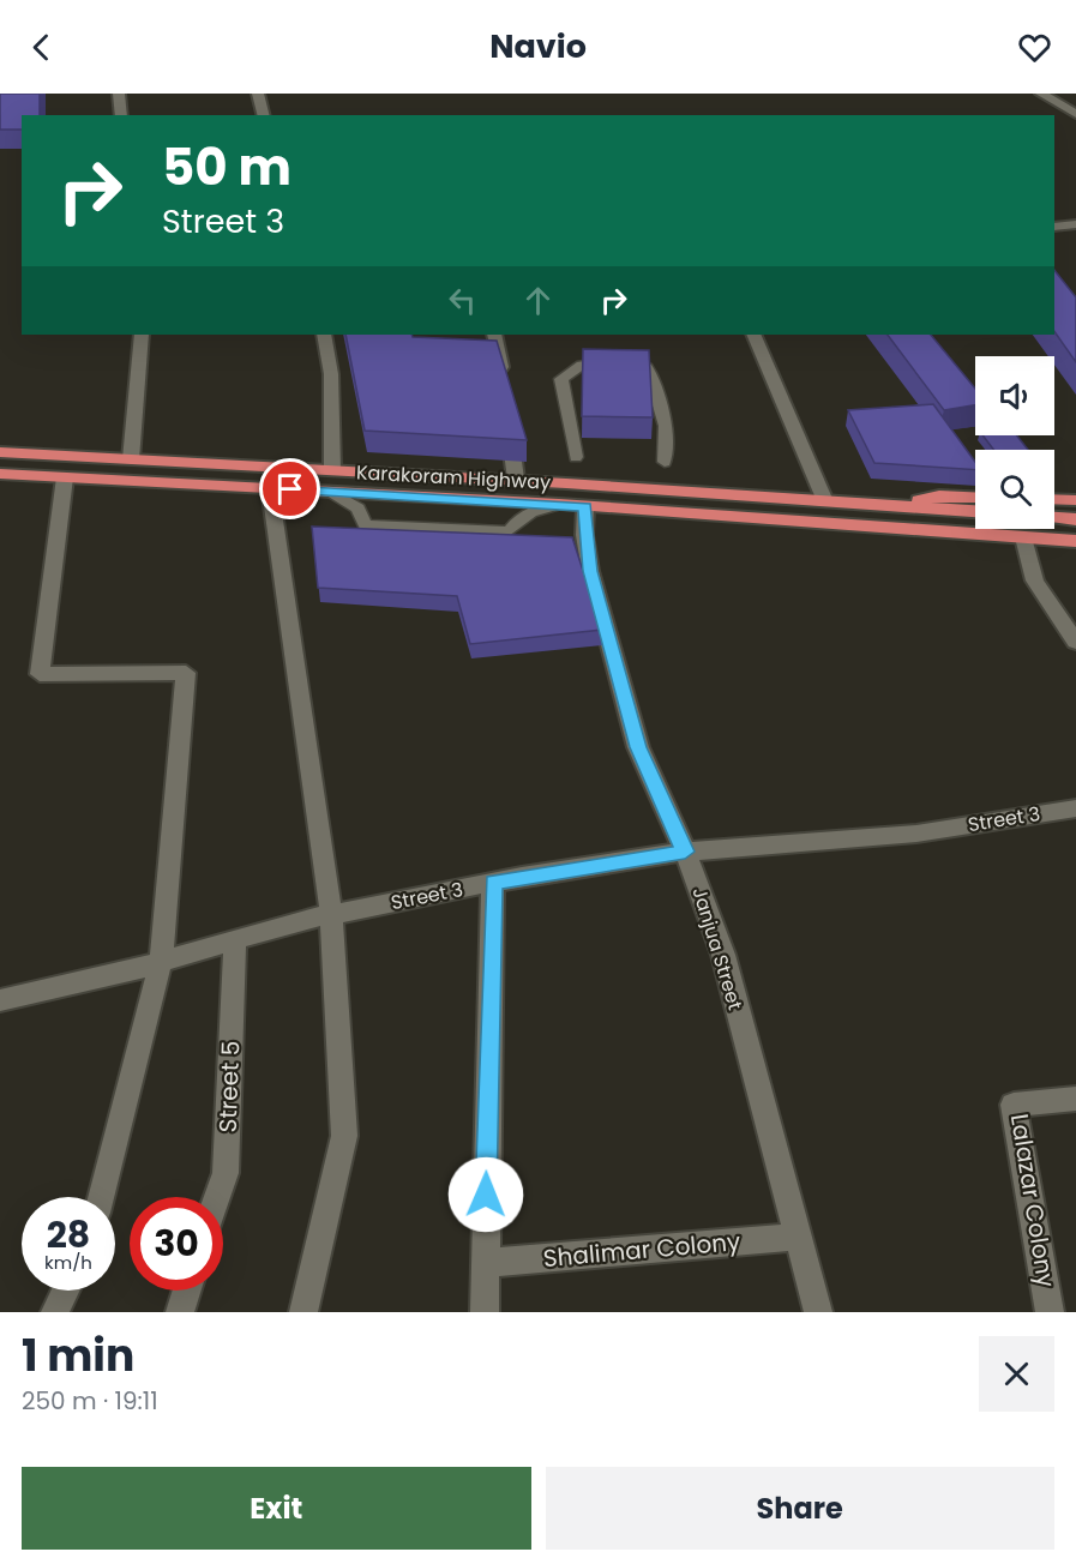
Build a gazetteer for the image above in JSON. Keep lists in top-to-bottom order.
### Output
{
  "streets": {
    "highway": ["Karakoram Highway"],
    "street": [
      "Street 3",
      "Janjua Street",
      "Street 5",
      "Lalazar Colony",
      "Shalimar Colony"
    ]
  },
  "crossings": [
    ["Karakoram Highway", "Janjua Street"],
    ["Street 3", "Janjua Street"],
    ["Street 3", "Street 5"],
    ["Janjua Street", "Shalimar Colony"]
  ],
  "page": {
    "header": "Navio",
    "turn": ["50 m", "Street 3"],
    "speed": "28 km/h",
    "limit": "30",
    "heading": ["1 min", "250 m · 19:11"],
    "buttons": ["Exit", "Share"]
  }
}
